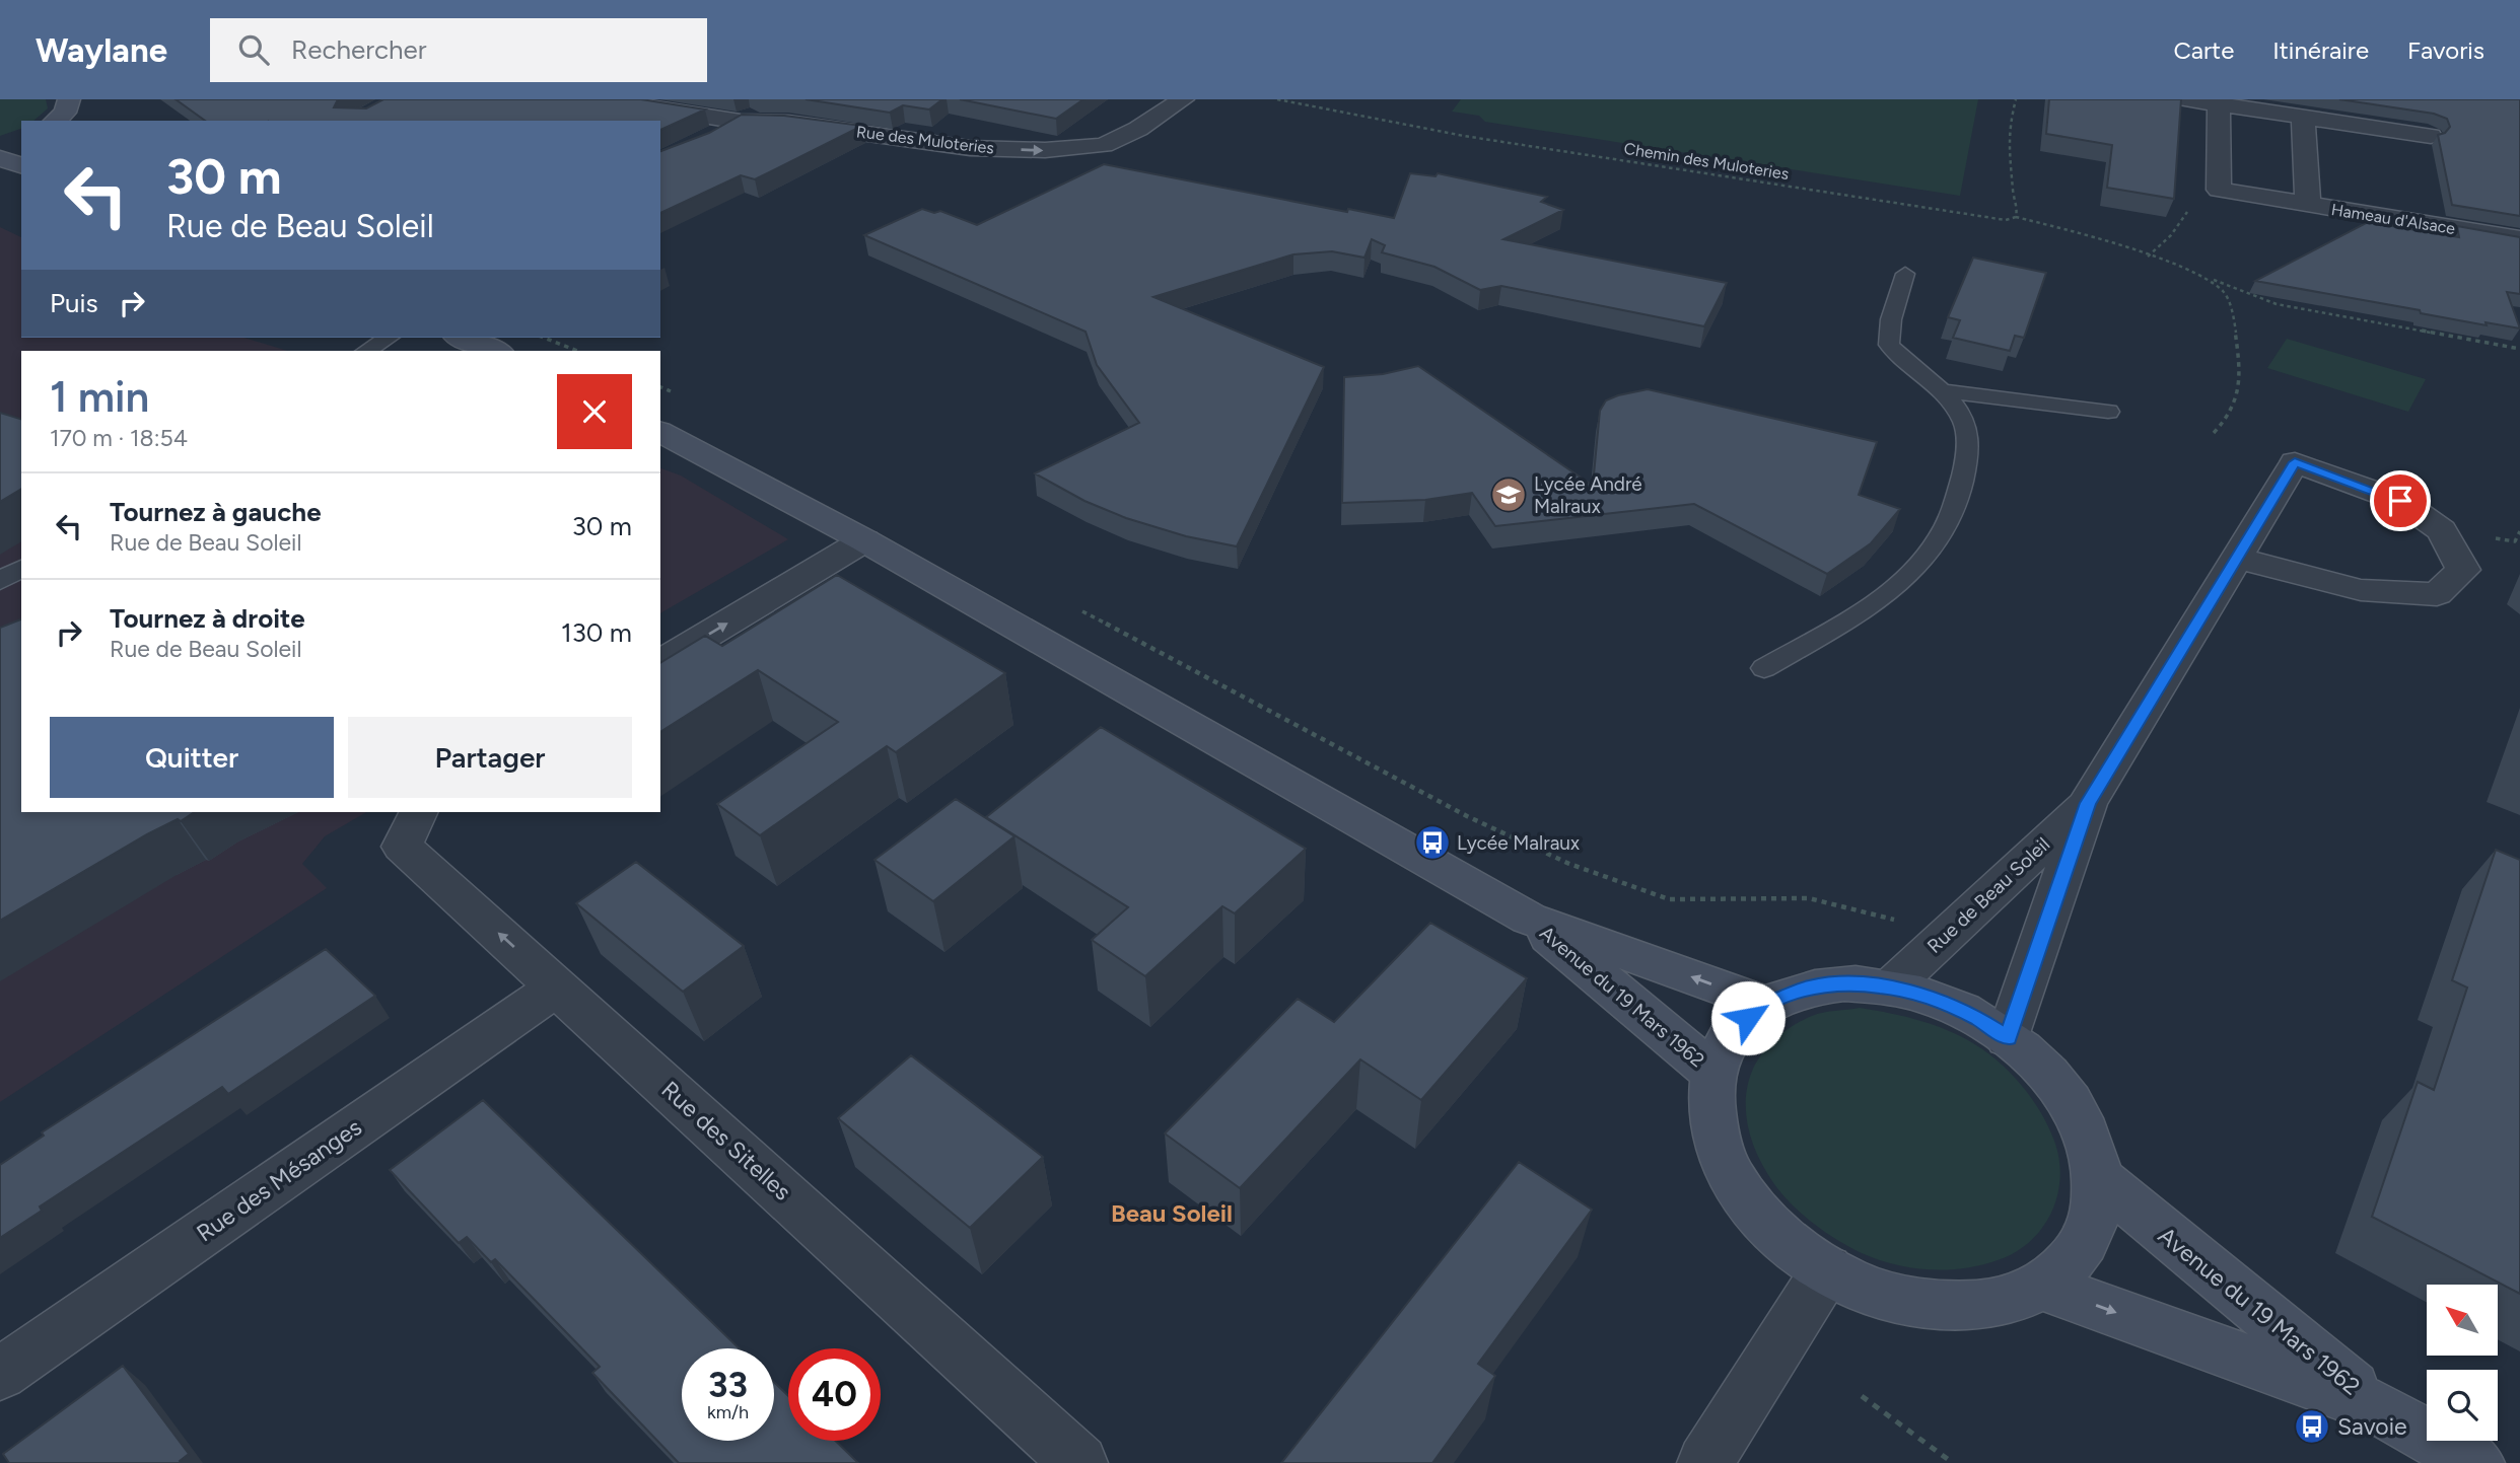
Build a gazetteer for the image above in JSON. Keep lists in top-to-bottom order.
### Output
{
  "streets": {
    "street": [
      "Rue des Muloteries",
      "Hameau d'Alsace",
      "Rue de Beau Soleil",
      "Avenue du 19 Mars 1962",
      "Rue des Sitelles",
      "Rue des Mésanges"
    ],
    "path": ["Chemin des Muloteries"]
  },
  "crossings": [
    ["Rue des Sitelles", "Rue des Mésanges"]
  ],
  "one_way": ["Rue des Muloteries"],
  "districts": ["Beau Soleil"],
  "places": {
    "school or university": ["Lycée André Malraux"],
    "bus stop": ["Lycée Malraux", "Savoie"]
  },
  "north": "top left",
  "page": {
    "header": "Waylane",
    "search": "Rechercher",
    "nav": ["Carte", "Itinéraire", "Favoris"],
    "turn": ["30 m", "Rue de Beau Soleil"],
    "then": "Puis",
    "heading": ["1 min", "170 m · 18:54"],
    "list": [
      {
        "name": "Tournez à gauche",
        "note": "Rue de Beau Soleil",
        "value": "30 m"
      },
      {
        "name": "Tournez à droite",
        "note": "Rue de Beau Soleil",
        "value": "130 m"
      }
    ],
    "buttons": ["Quitter", "Partager"],
    "speed": "33 km/h",
    "limit": "40"
  }
}
